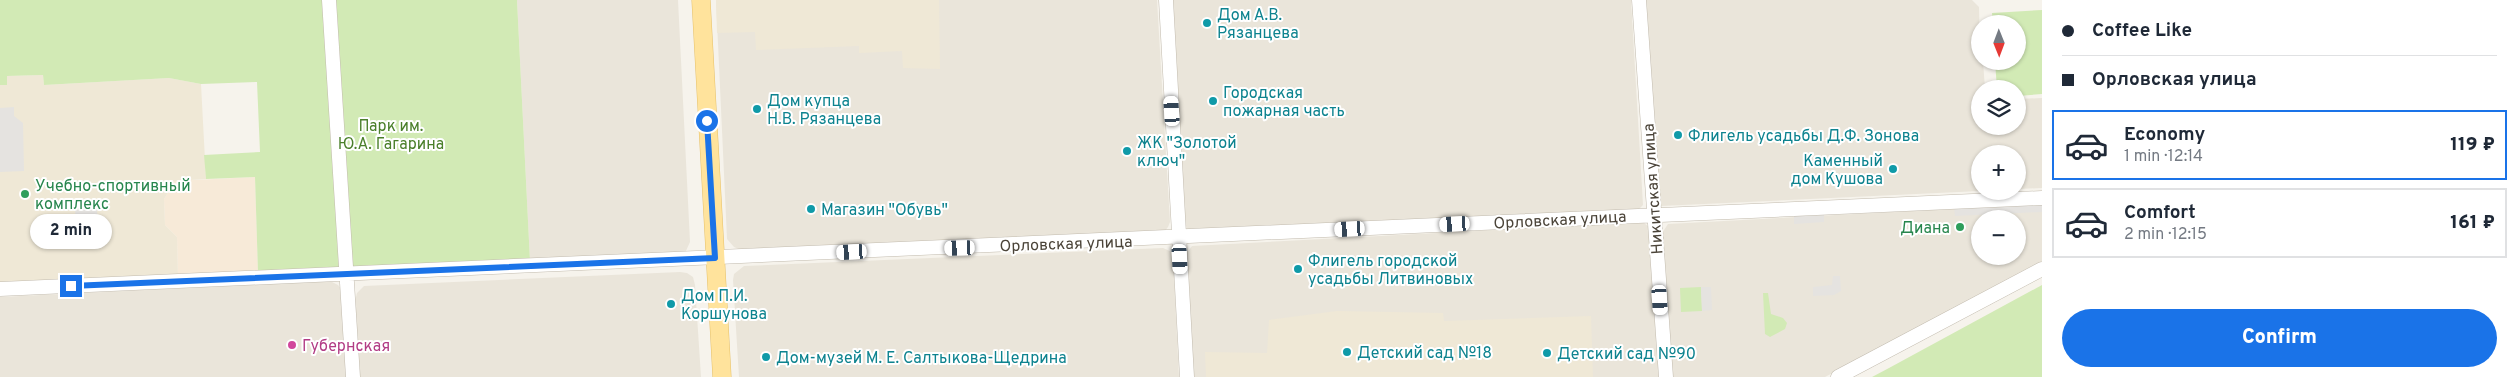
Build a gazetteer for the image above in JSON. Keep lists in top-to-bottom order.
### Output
{
  "streets": {
    "street": ["Никитская улица", "Орловская улица"]
  },
  "crossings": [
    ["Никитская улица", "Орловская улица"]
  ],
  "parks": ["Парк им. Ю.А. Гагарина"],
  "places": [
    "Дом А.В. Рязанцева",
    "Городская пожарная часть",
    "Дом купца Н.В. Рязанцева",
    "Флигель усадьбы Д.Ф. Зонова",
    "ЖК \"Золотой ключ\"",
    "Каменный дом Кушова",
    "Учебно-спортивный комплекс",
    "Магазин \"Обувь\"",
    "Диана",
    "Флигель городской усадьбы Литвиновых",
    "Дом П.И. Коршунова",
    "Губернская",
    "Детский сад №18",
    "Детский сад №90",
    "Дом-музей М. Е. Салтыкова-Щедрина"
  ],
  "north": "bottom",
  "page": {
    "banner": ["Coffee Like", "Орловская улица"],
    "map_buttons": ["+", "−"],
    "list": [
      {
        "name": "Economy",
        "note": "1 min · 12:14",
        "value": "119 ₽"
      },
      {
        "name": "Comfort",
        "note": "2 min · 12:15",
        "value": "161 ₽"
      }
    ],
    "bubble": "2 min",
    "buttons": "Confirm"
  }
}
